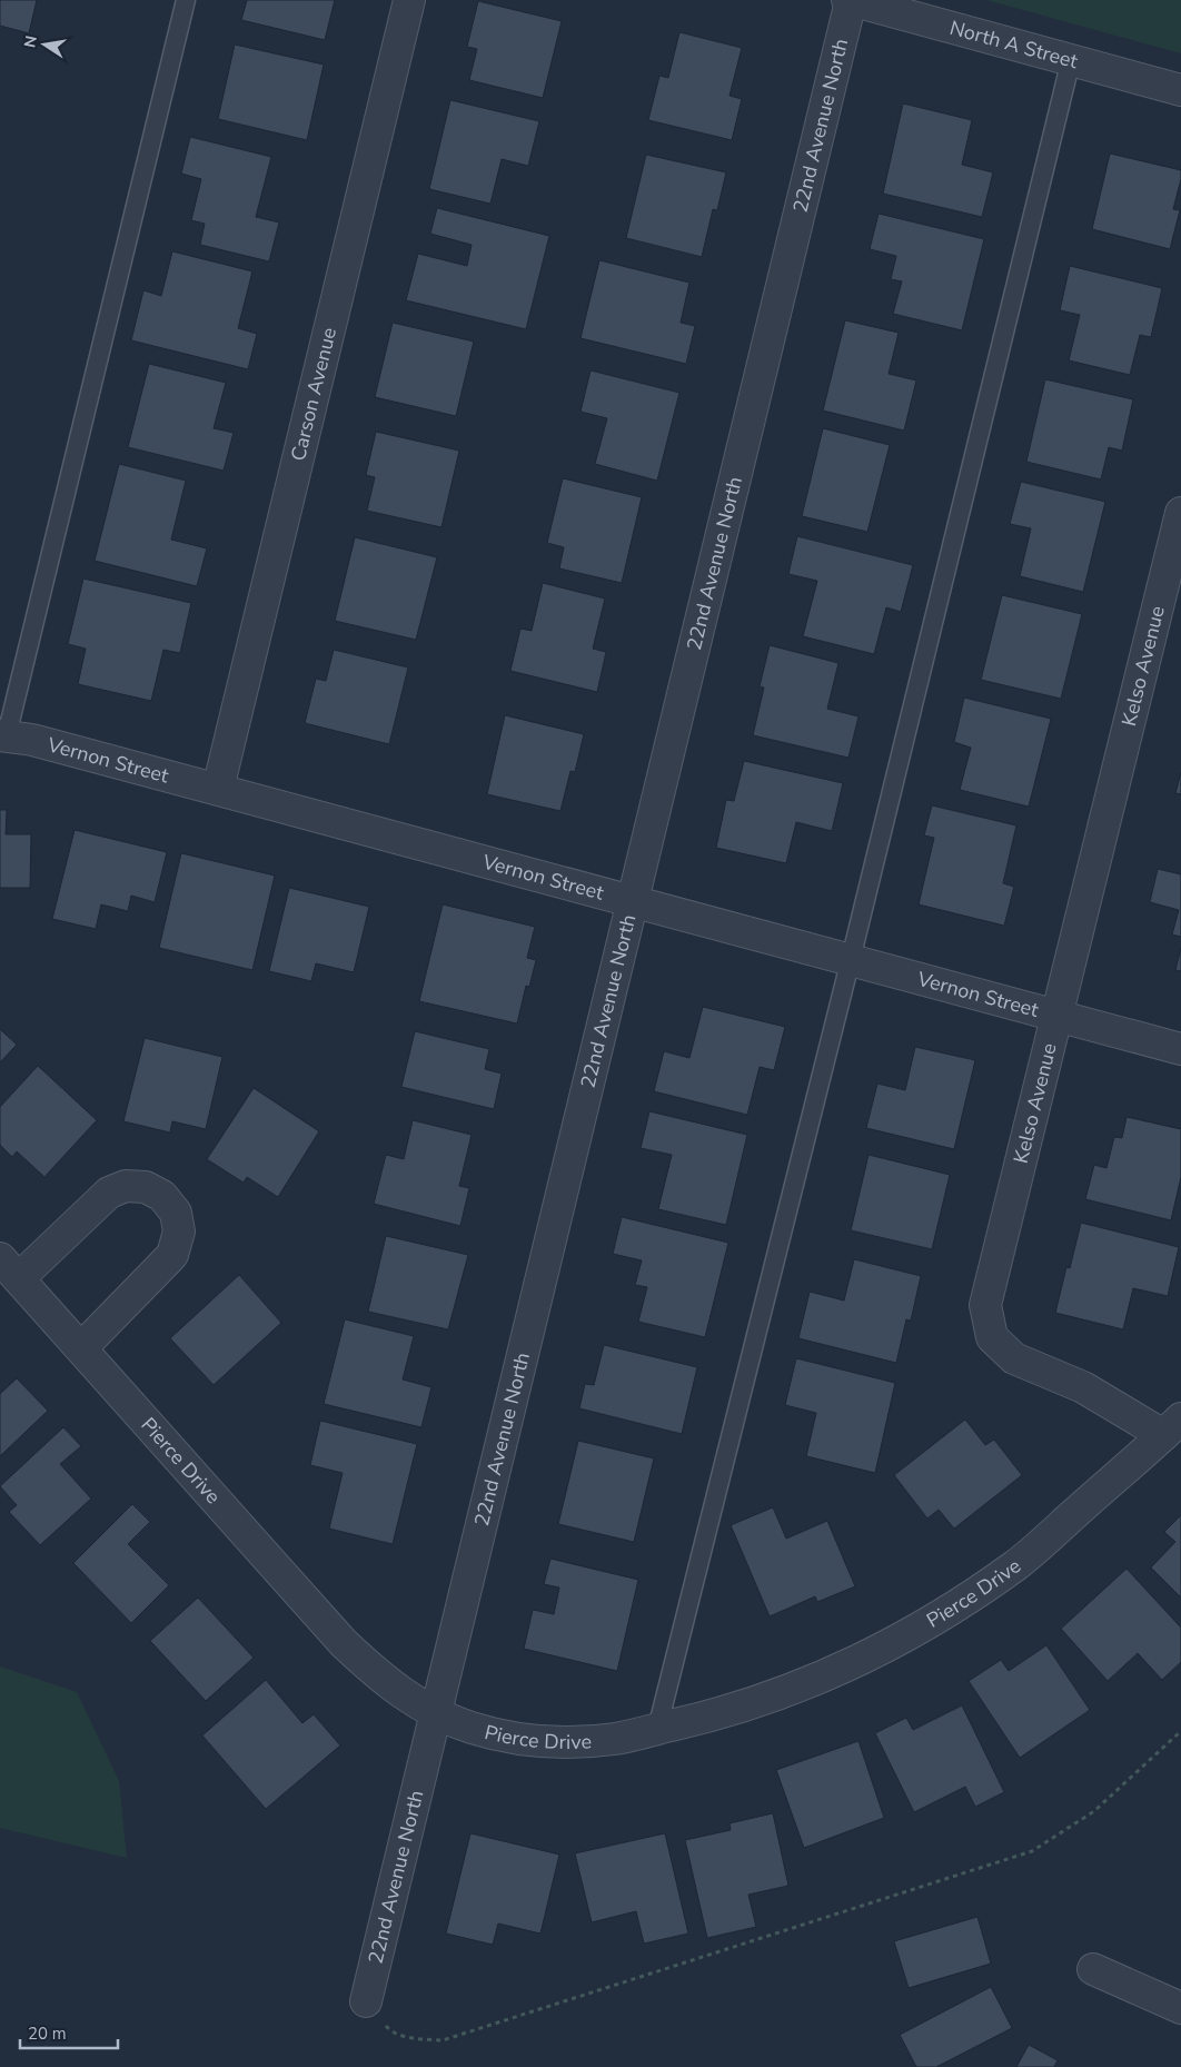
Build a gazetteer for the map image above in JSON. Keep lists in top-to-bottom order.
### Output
{
  "streets": {
    "street": [
      "North A Street",
      "22nd Avenue North",
      "Carson Avenue",
      "Kelso Avenue",
      "Vernon Street",
      "Pierce Drive"
    ]
  },
  "crossings": [
    ["North A Street", "22nd Avenue North"],
    ["22nd Avenue North", "Vernon Street"],
    ["22nd Avenue North", "Pierce Drive"],
    ["Carson Avenue", "Vernon Street"],
    ["Kelso Avenue", "Vernon Street"],
    ["Kelso Avenue", "Pierce Drive"]
  ],
  "scale_bar": "20 m",
  "north": "left"
}
